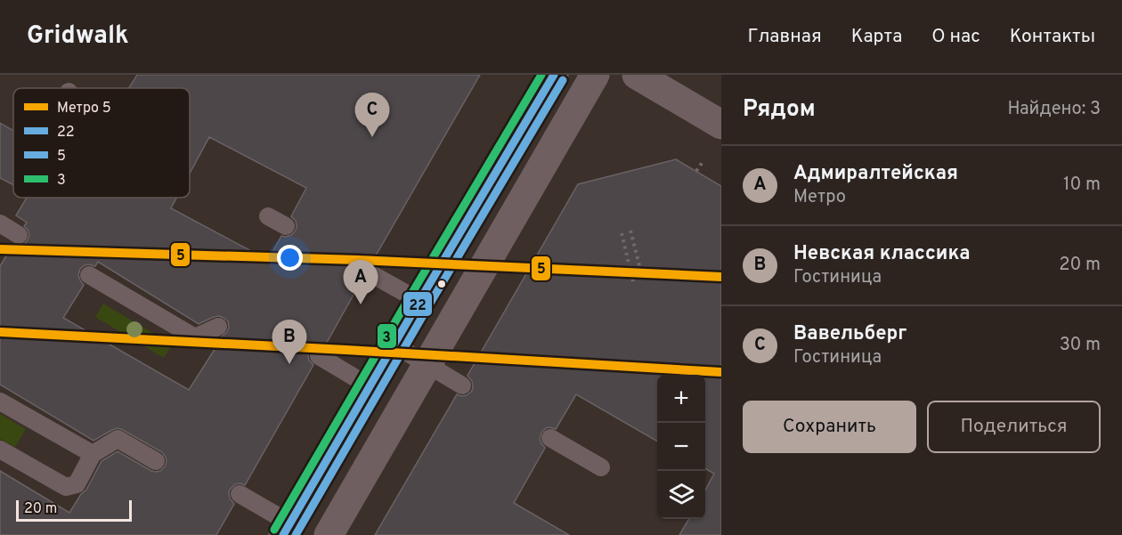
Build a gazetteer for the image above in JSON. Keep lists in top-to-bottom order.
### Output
{
  "lines": [
    "transit line 22",
    "transit line 3",
    "transit line 5",
    "metro line 5"
  ],
  "legend": [
    "Метро 5",
    "22",
    "5",
    "3"
  ],
  "scale_bar": "20 m",
  "page": {
    "header": "Gridwalk",
    "nav": [
      "Главная",
      "Карта",
      "О нас",
      "Контакты"
    ],
    "heading": ["Рядом", "Найдено: 3"],
    "pins": ["C", "A", "B"],
    "list": [
      {
        "mark": "A",
        "name": "Адмиралтейская",
        "note": "Метро",
        "value": "10 m"
      },
      {
        "mark": "B",
        "name": "Невская классика",
        "note": "Гостиница",
        "value": "20 m"
      },
      {
        "mark": "C",
        "name": "Вавельберг",
        "note": "Гостиница",
        "value": "30 m"
      }
    ],
    "map_buttons": ["+", "−"],
    "buttons": ["Сохранить", "Поделиться"],
    "scale": "20 m"
  }
}
